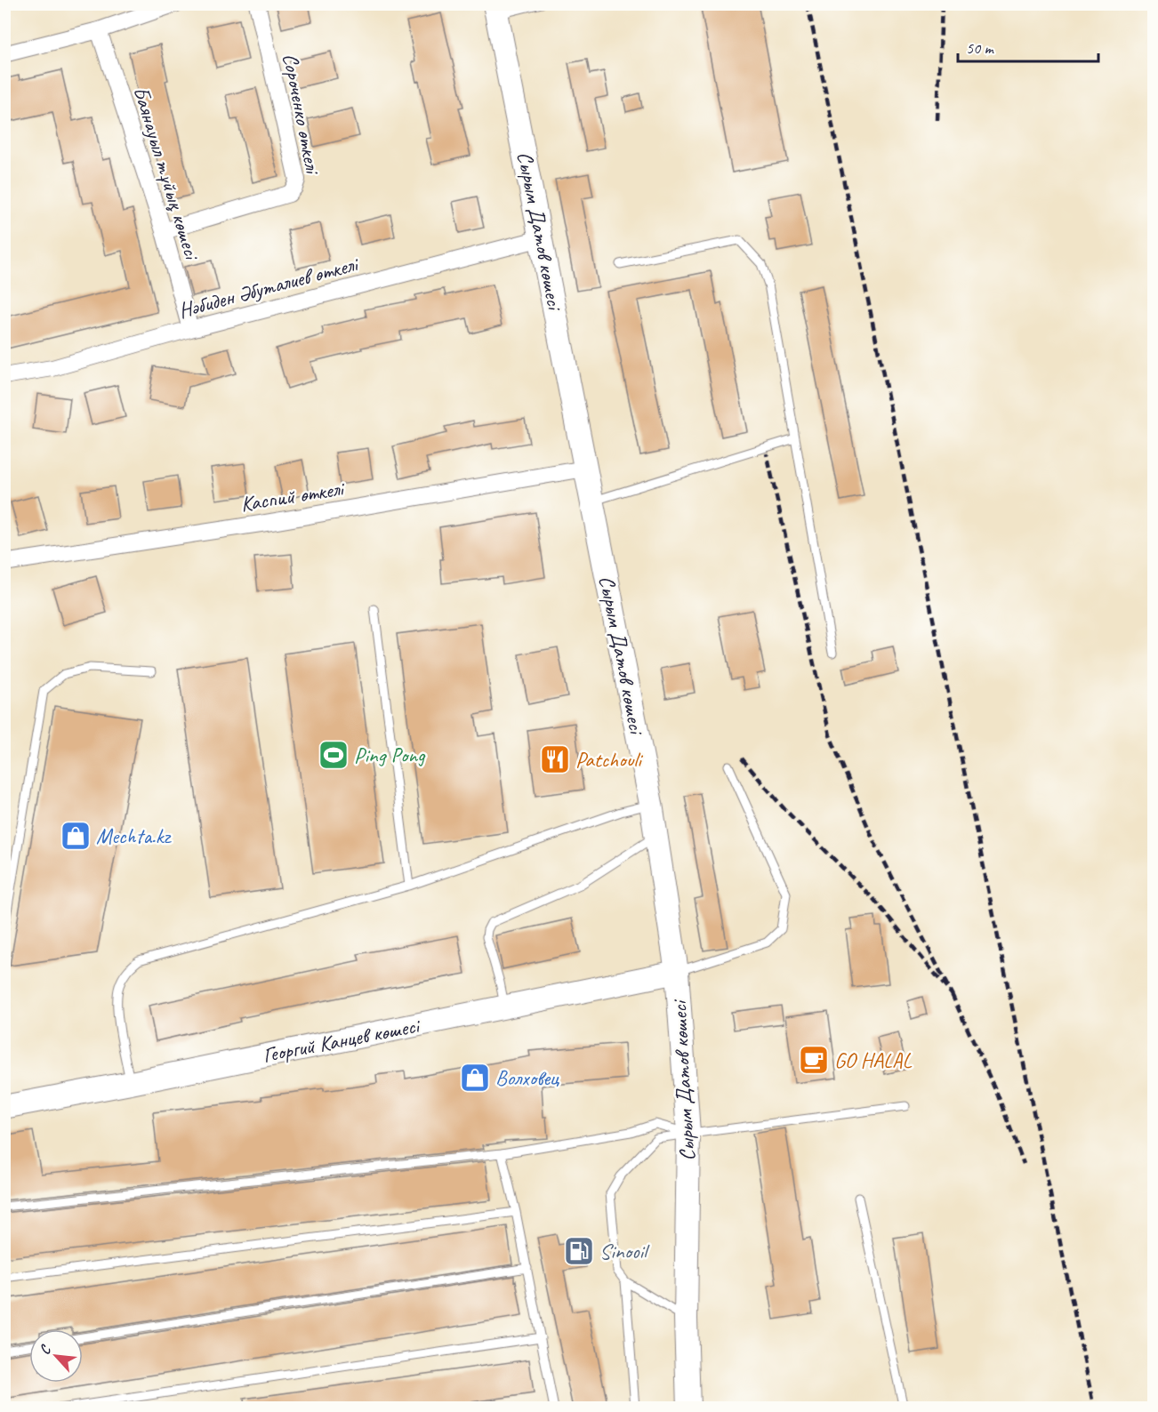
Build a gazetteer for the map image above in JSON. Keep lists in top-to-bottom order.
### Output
{
  "streets": {
    "main road": ["Сырым Датов көшесі", "Георгий Канцев көшесі"],
    "street": [
      "Сороченко өткелі",
      "Баянауыл тұйық көшесі",
      "Нәбиден Әбуталиев өткелі",
      "Каспий өткелі"
    ]
  },
  "crossings": [
    ["Сороченко өткелі", "Баянауыл тұйық көшесі"],
    ["Баянауыл тұйық көшесі", "Нәбиден Әбуталиев өткелі"],
    ["Сырым Датов көшесі", "Нәбиден Әбуталиев өткелі"],
    ["Сырым Датов көшесі", "Каспий өткелі"],
    ["Сырым Датов көшесі", "Георгий Канцев көшесі"]
  ],
  "places": {
    "sports": ["Ping Pong"],
    "restaurant": ["Patchouli"],
    "shop": ["Mechta.kz", "Волховец"],
    "cafe": ["GO HALAL"],
    "fuel station": ["Sinooil"]
  },
  "scale_bar": "50 m",
  "north": "top left"
}
